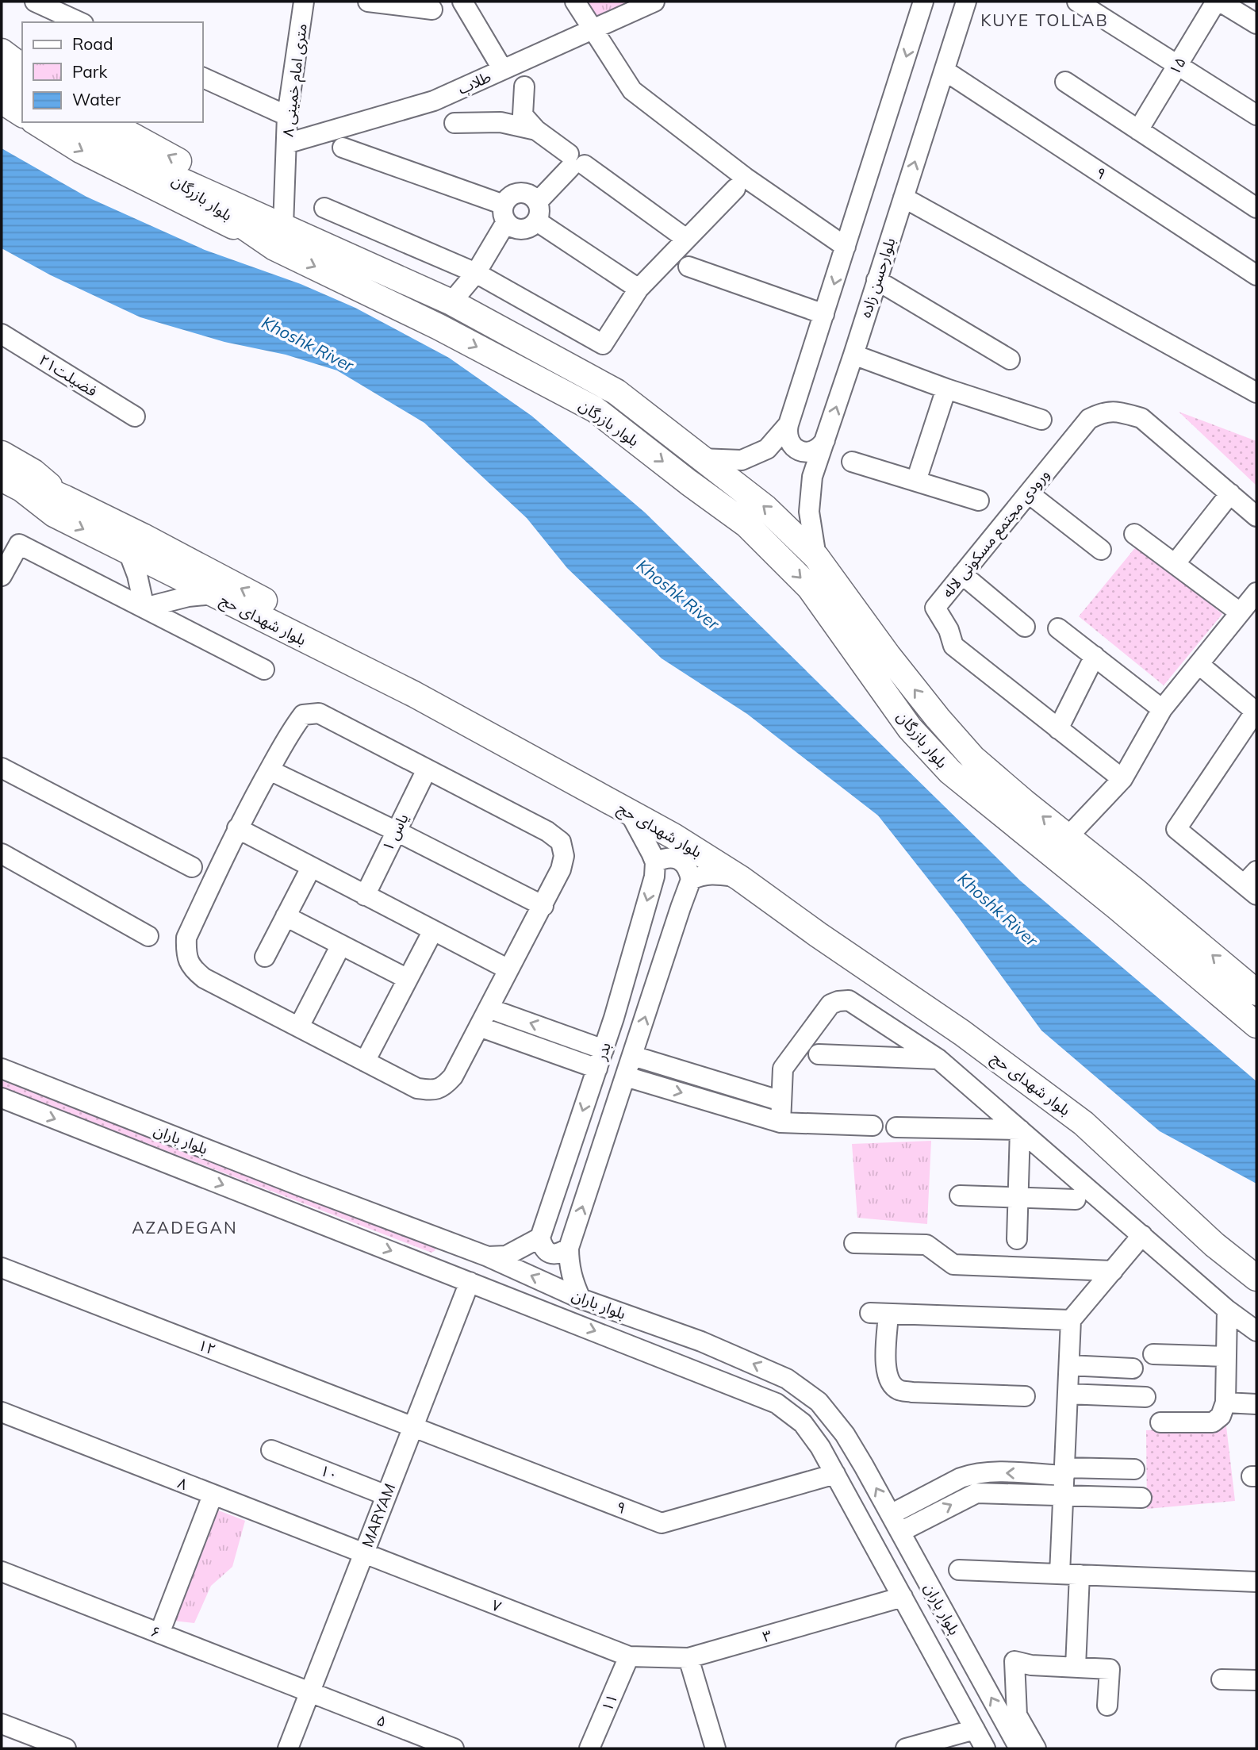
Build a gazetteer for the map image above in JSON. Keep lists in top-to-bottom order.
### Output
{
  "streets": {
    "main road": ["بلوار بازرگان", "بلوار شهدای حج"],
    "street": [
      "۱۵",
      "۸ متری امام خمینی",
      "طلاب",
      "۹",
      "بلوارحسن زاده",
      "فضیلت۲۱",
      "ورودی مجتمع مسکونی لاله",
      "یاس ۱",
      "بدر",
      "بلوار باران",
      "۱۲",
      "۱۰",
      "۸",
      "MARYAM",
      "۷",
      "۶",
      "۳",
      "۱۱",
      "۵"
    ]
  },
  "crossings": [
    ["۸ متری امام خمینی", "طلاب"],
    ["۸ متری امام خمینی", "بلوار بازرگان"],
    ["۹", "بلوارحسن زاده"],
    ["۹", "بلوار باران"],
    ["۹", "۱۲"],
    ["۹", "MARYAM"],
    ["بلوار بازرگان", "بلوارحسن زاده"],
    ["بدر", "بلوار باران"],
    ["بلوار باران", "MARYAM"],
    ["بلوار باران", "۳"],
    ["۱۲", "MARYAM"],
    ["۱۰", "MARYAM"],
    ["۸", "MARYAM"],
    ["۸", "۷"],
    ["MARYAM", "۷"],
    ["MARYAM", "۶"],
    ["MARYAM", "۵"],
    ["۷", "۳"],
    ["۷", "۱۱"],
    ["۶", "۵"],
    ["۳", "۱۱"]
  ],
  "districts": ["KUYE TOLLAB", "AZADEGAN"],
  "water": ["Khoshk River"],
  "legend": ["Road", "Park", "Water"]
}
